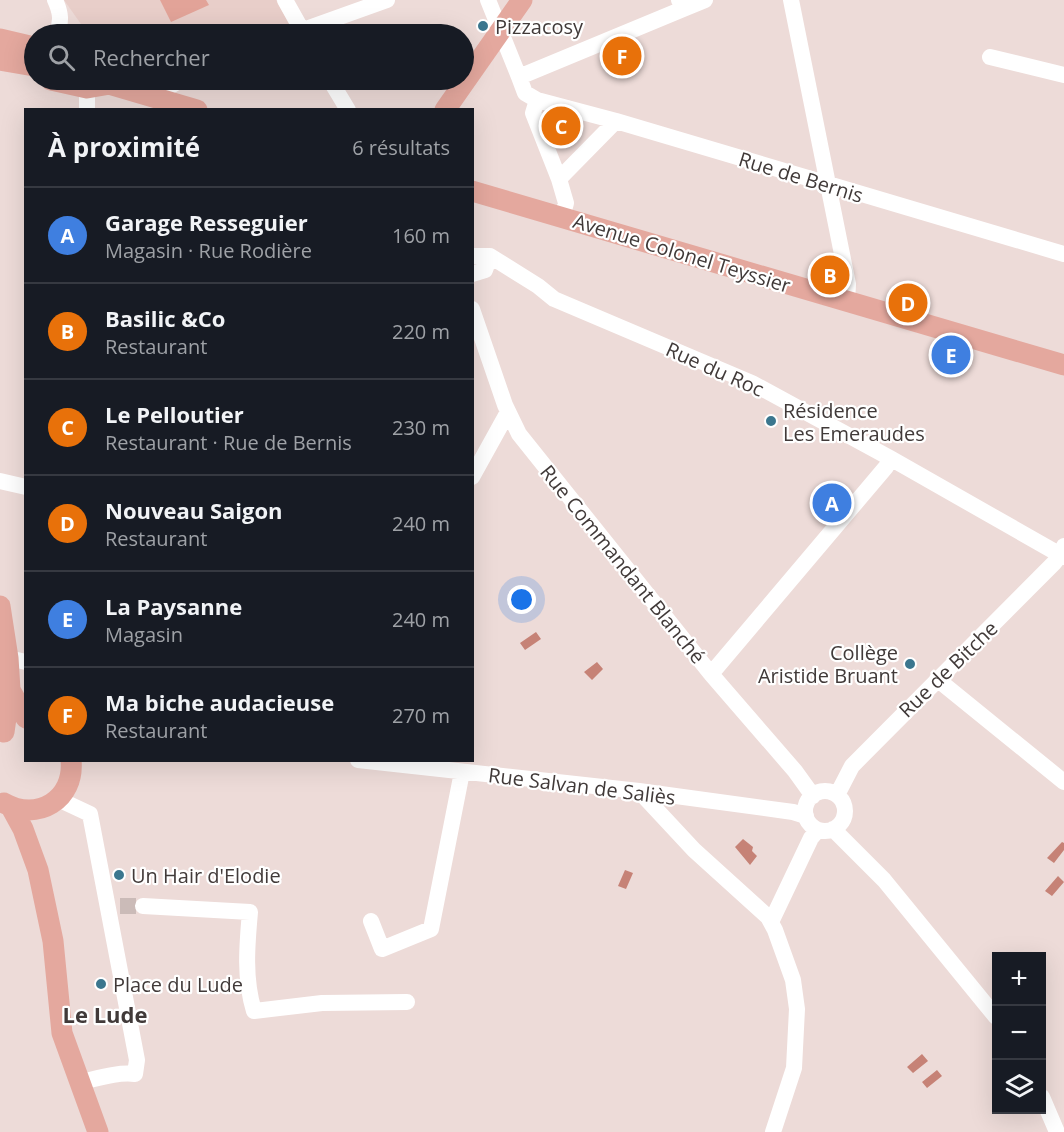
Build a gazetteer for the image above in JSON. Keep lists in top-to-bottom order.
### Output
{
  "streets": {
    "main road": ["Avenue Colonel Teyssier"],
    "street": [
      "Rue de Bernis",
      "Rue du Roc",
      "Rue Commandant Blanché",
      "Rue de Bitche",
      "Rue Salvan de Saliès"
    ]
  },
  "crossings": [
    ["Rue du Roc", "Rue de Bitche"],
    ["Rue Commandant Blanché", "Rue de Bitche"],
    ["Rue Commandant Blanché", "Rue Salvan de Saliès"],
    ["Rue de Bitche", "Rue Salvan de Saliès"]
  ],
  "districts": ["Le Lude"],
  "places": [
    "Pizzacosy",
    "Résidence Les Emeraudes",
    "Collège Aristide Bruant",
    "Un Hair d'Elodie",
    "Place du Lude"
  ],
  "page": {
    "search": "Rechercher",
    "pins": [
      "F",
      "C",
      "B",
      "D",
      "E",
      "A"
    ],
    "heading": ["À proximité", "6 résultats"],
    "list": [
      {
        "mark": "A",
        "name": "Garage Resseguier",
        "note": "Magasin · Rue Rodière",
        "value": "160 m"
      },
      {
        "mark": "B",
        "name": "Basilic &Co",
        "note": "Restaurant",
        "value": "220 m"
      },
      {
        "mark": "C",
        "name": "Le Pelloutier",
        "note": "Restaurant · Rue de Bernis",
        "value": "230 m"
      },
      {
        "mark": "D",
        "name": "Nouveau Saigon",
        "note": "Restaurant",
        "value": "240 m"
      },
      {
        "mark": "E",
        "name": "La Paysanne",
        "note": "Magasin",
        "value": "240 m"
      },
      {
        "mark": "F",
        "name": "Ma biche audacieuse",
        "note": "Restaurant",
        "value": "270 m"
      }
    ],
    "map_buttons": ["+", "−"]
  }
}
